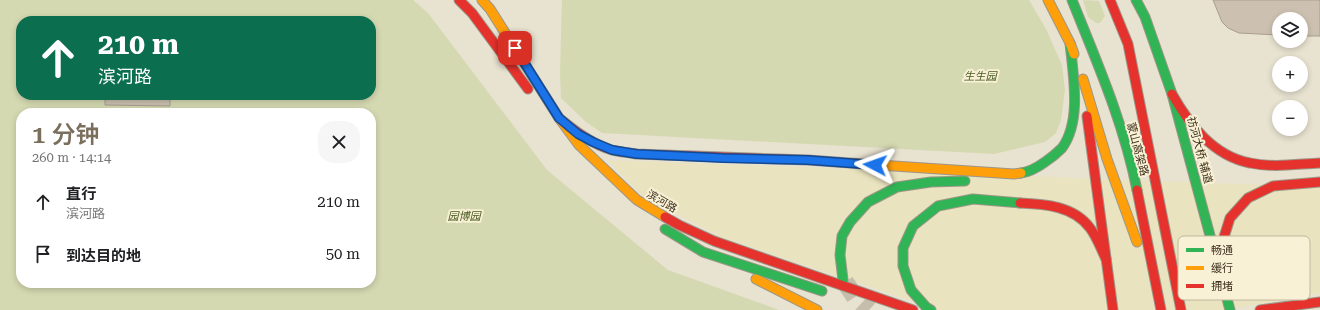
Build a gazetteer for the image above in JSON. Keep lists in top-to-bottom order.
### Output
{
  "streets": {
    "main road": ["蒙山高架路", "祊河大桥 辅道", "滨河路"]
  },
  "parks": ["生生园", "园博园"],
  "legend": ["畅通", "缓行", "拥堵"],
  "page": {
    "map_buttons": ["+", "−"],
    "turn": ["210 m", "滨河路"],
    "heading": ["1 分钟", "260 m · 14:14"],
    "list": [
      {
        "name": "直行",
        "note": "滨河路",
        "value": "210 m"
      },
      {
        "name": "到达目的地",
        "value": "50 m"
      }
    ]
  }
}
